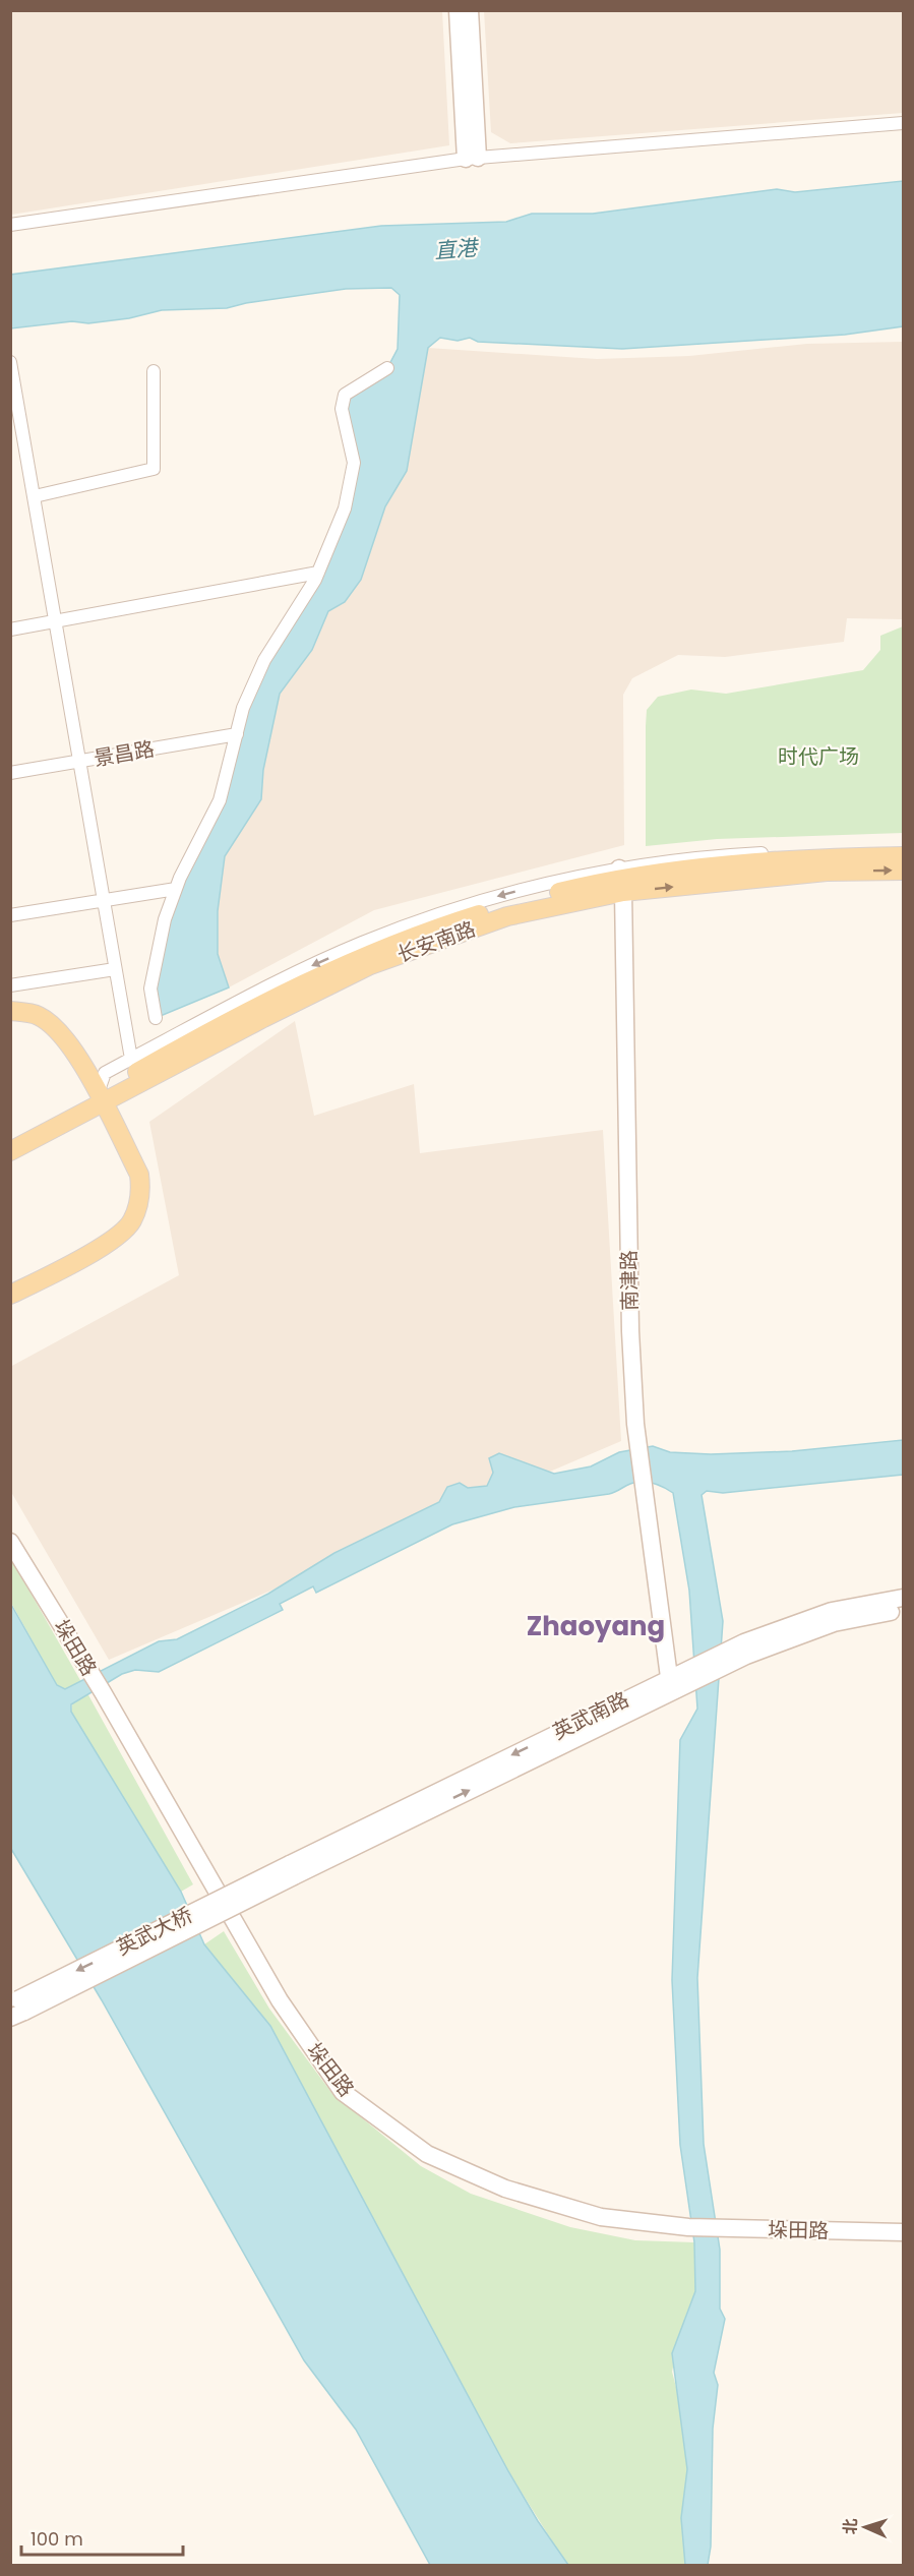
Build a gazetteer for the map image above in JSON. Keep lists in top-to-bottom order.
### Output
{
  "streets": {
    "main road": ["长安南路"],
    "street": [
      "景昌路",
      "南津路",
      "垛田路",
      "英武南路",
      "英武大桥"
    ]
  },
  "crossings": [
    ["长安南路", "南津路"],
    ["南津路", "英武南路"],
    ["英武南路", "英武大桥"]
  ],
  "districts": ["Zhaoyang"],
  "water": ["直港"],
  "parks": ["时代广场"],
  "scale_bar": "100 m",
  "north": "left"
}
